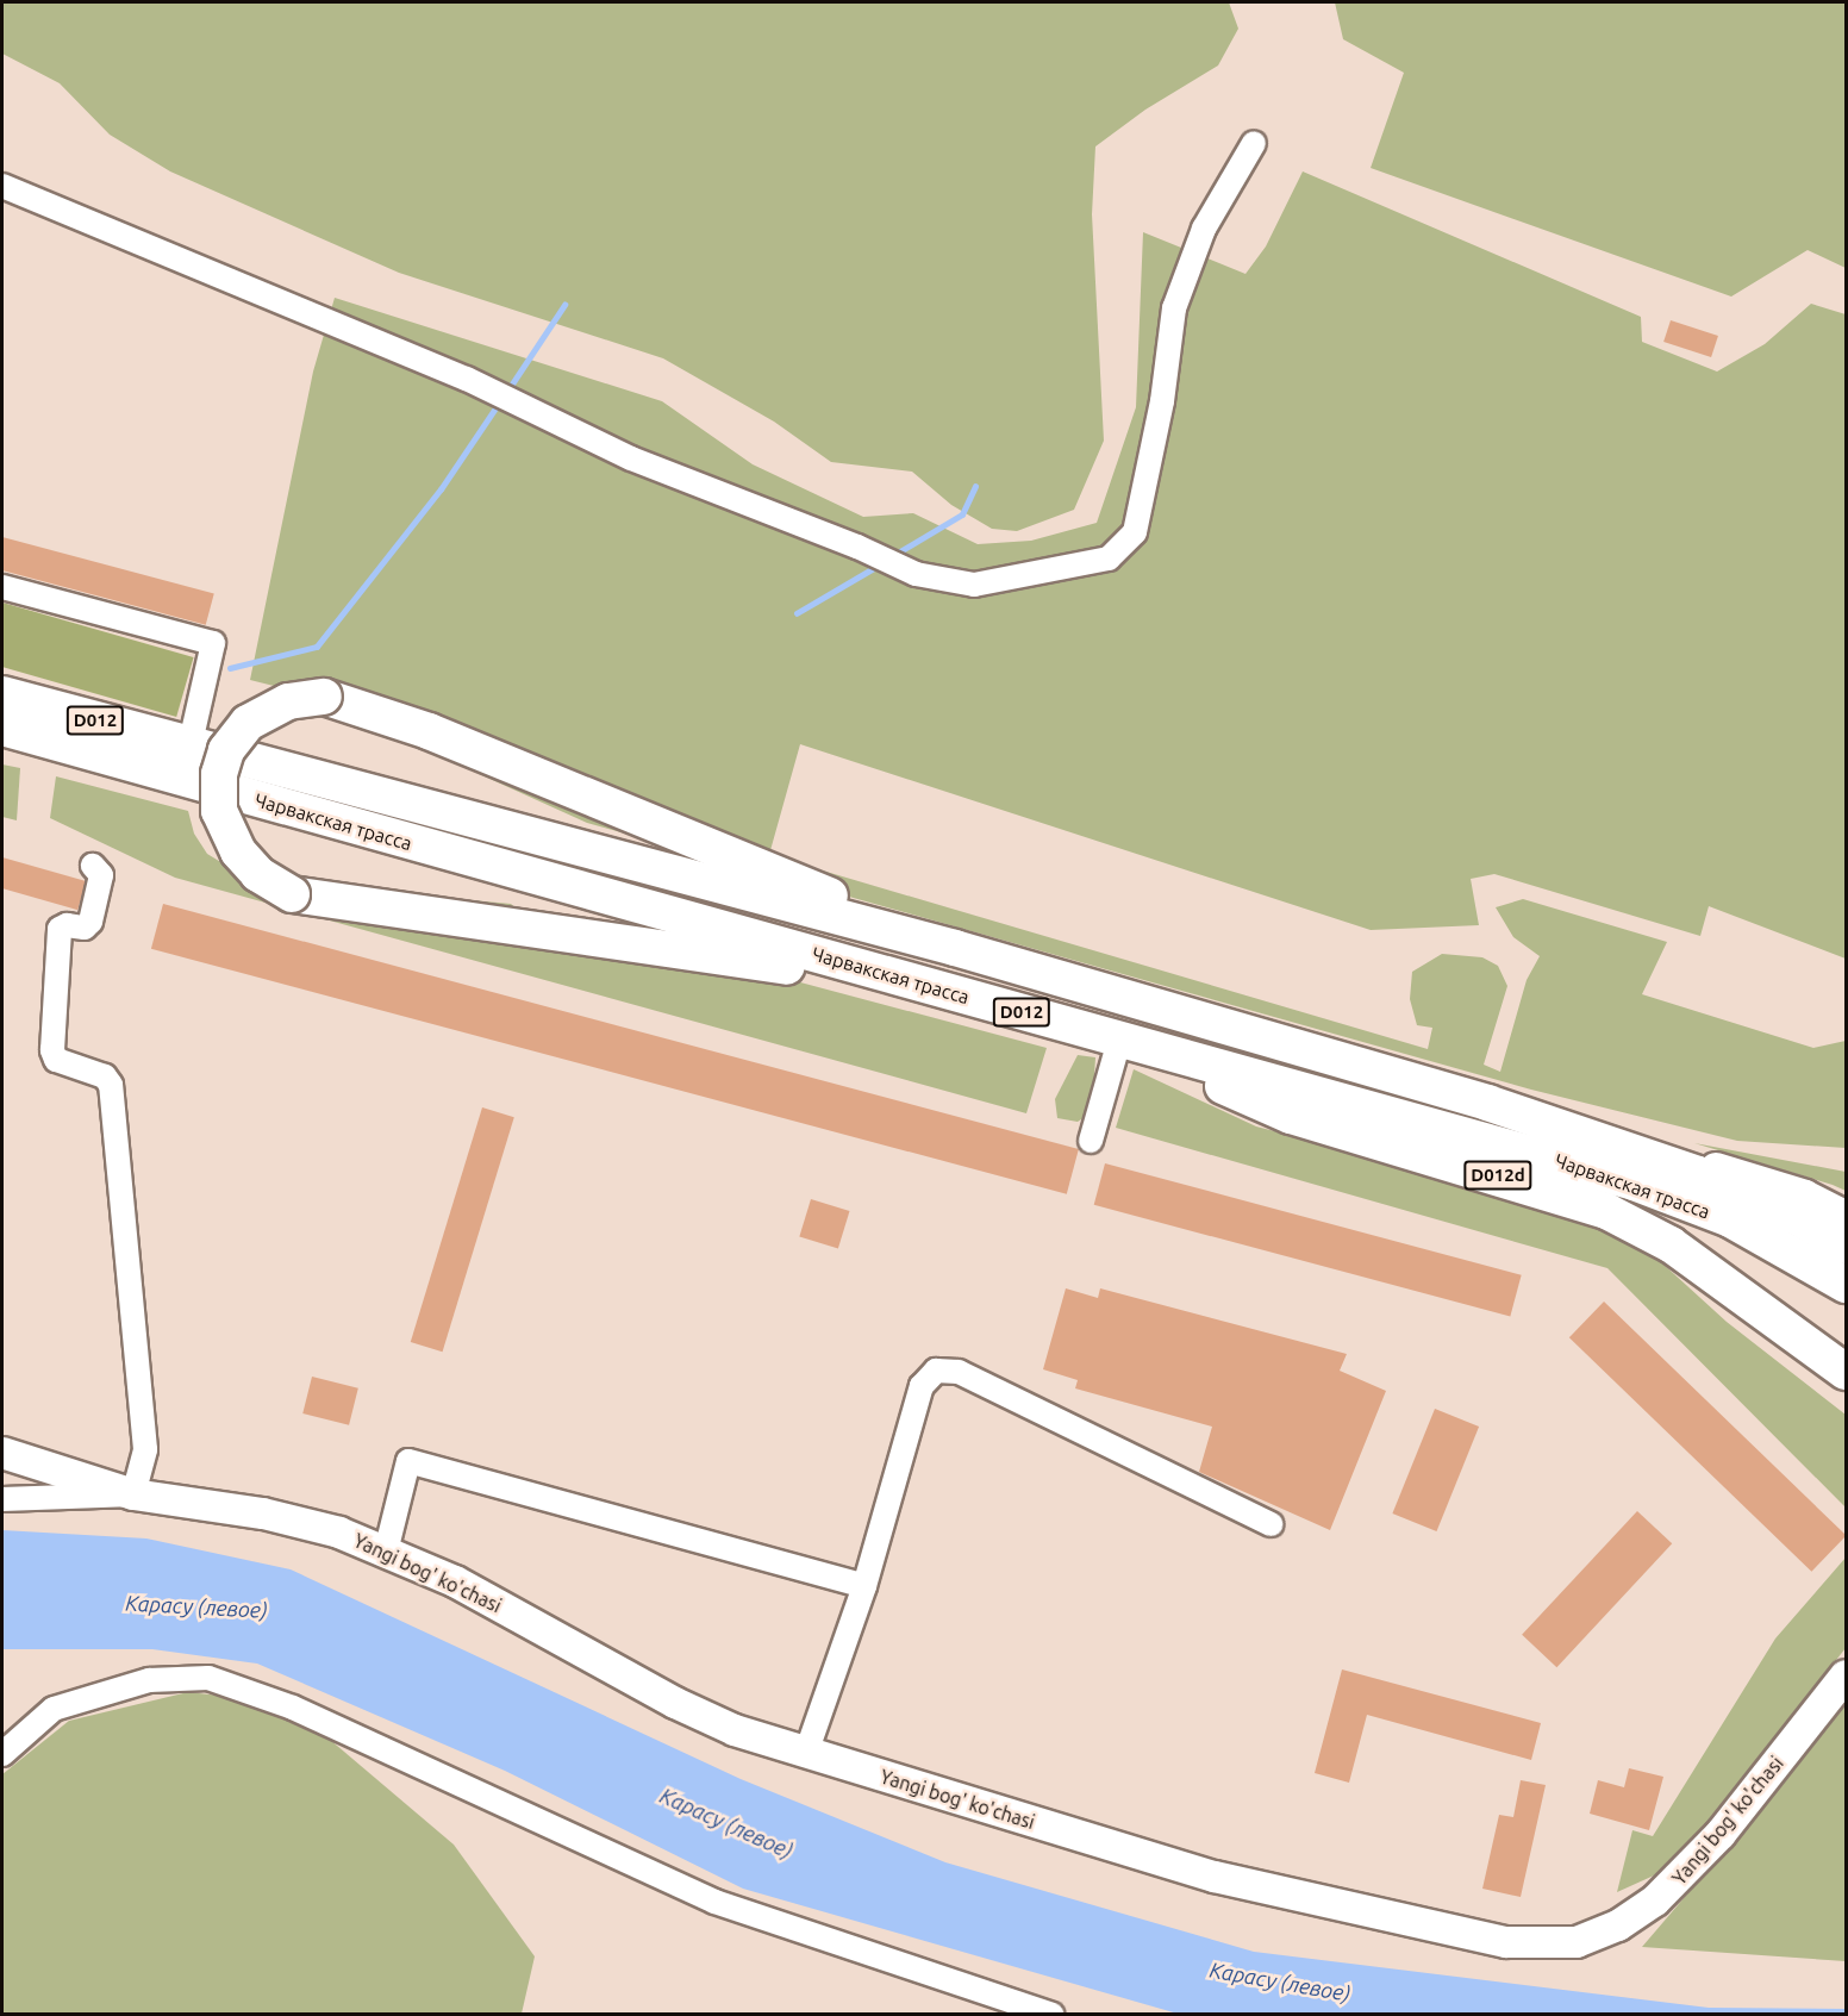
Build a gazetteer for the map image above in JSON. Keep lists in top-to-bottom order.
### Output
{
  "streets": {
    "highway": ["D012", "Чарвакская трасса", "D012d"],
    "main road": ["Yangi bog' ko'chasi"]
  },
  "crossings": [
    ["Чарвакская трасса", "D012d"]
  ],
  "water": ["Карасу (левое)"]
}
